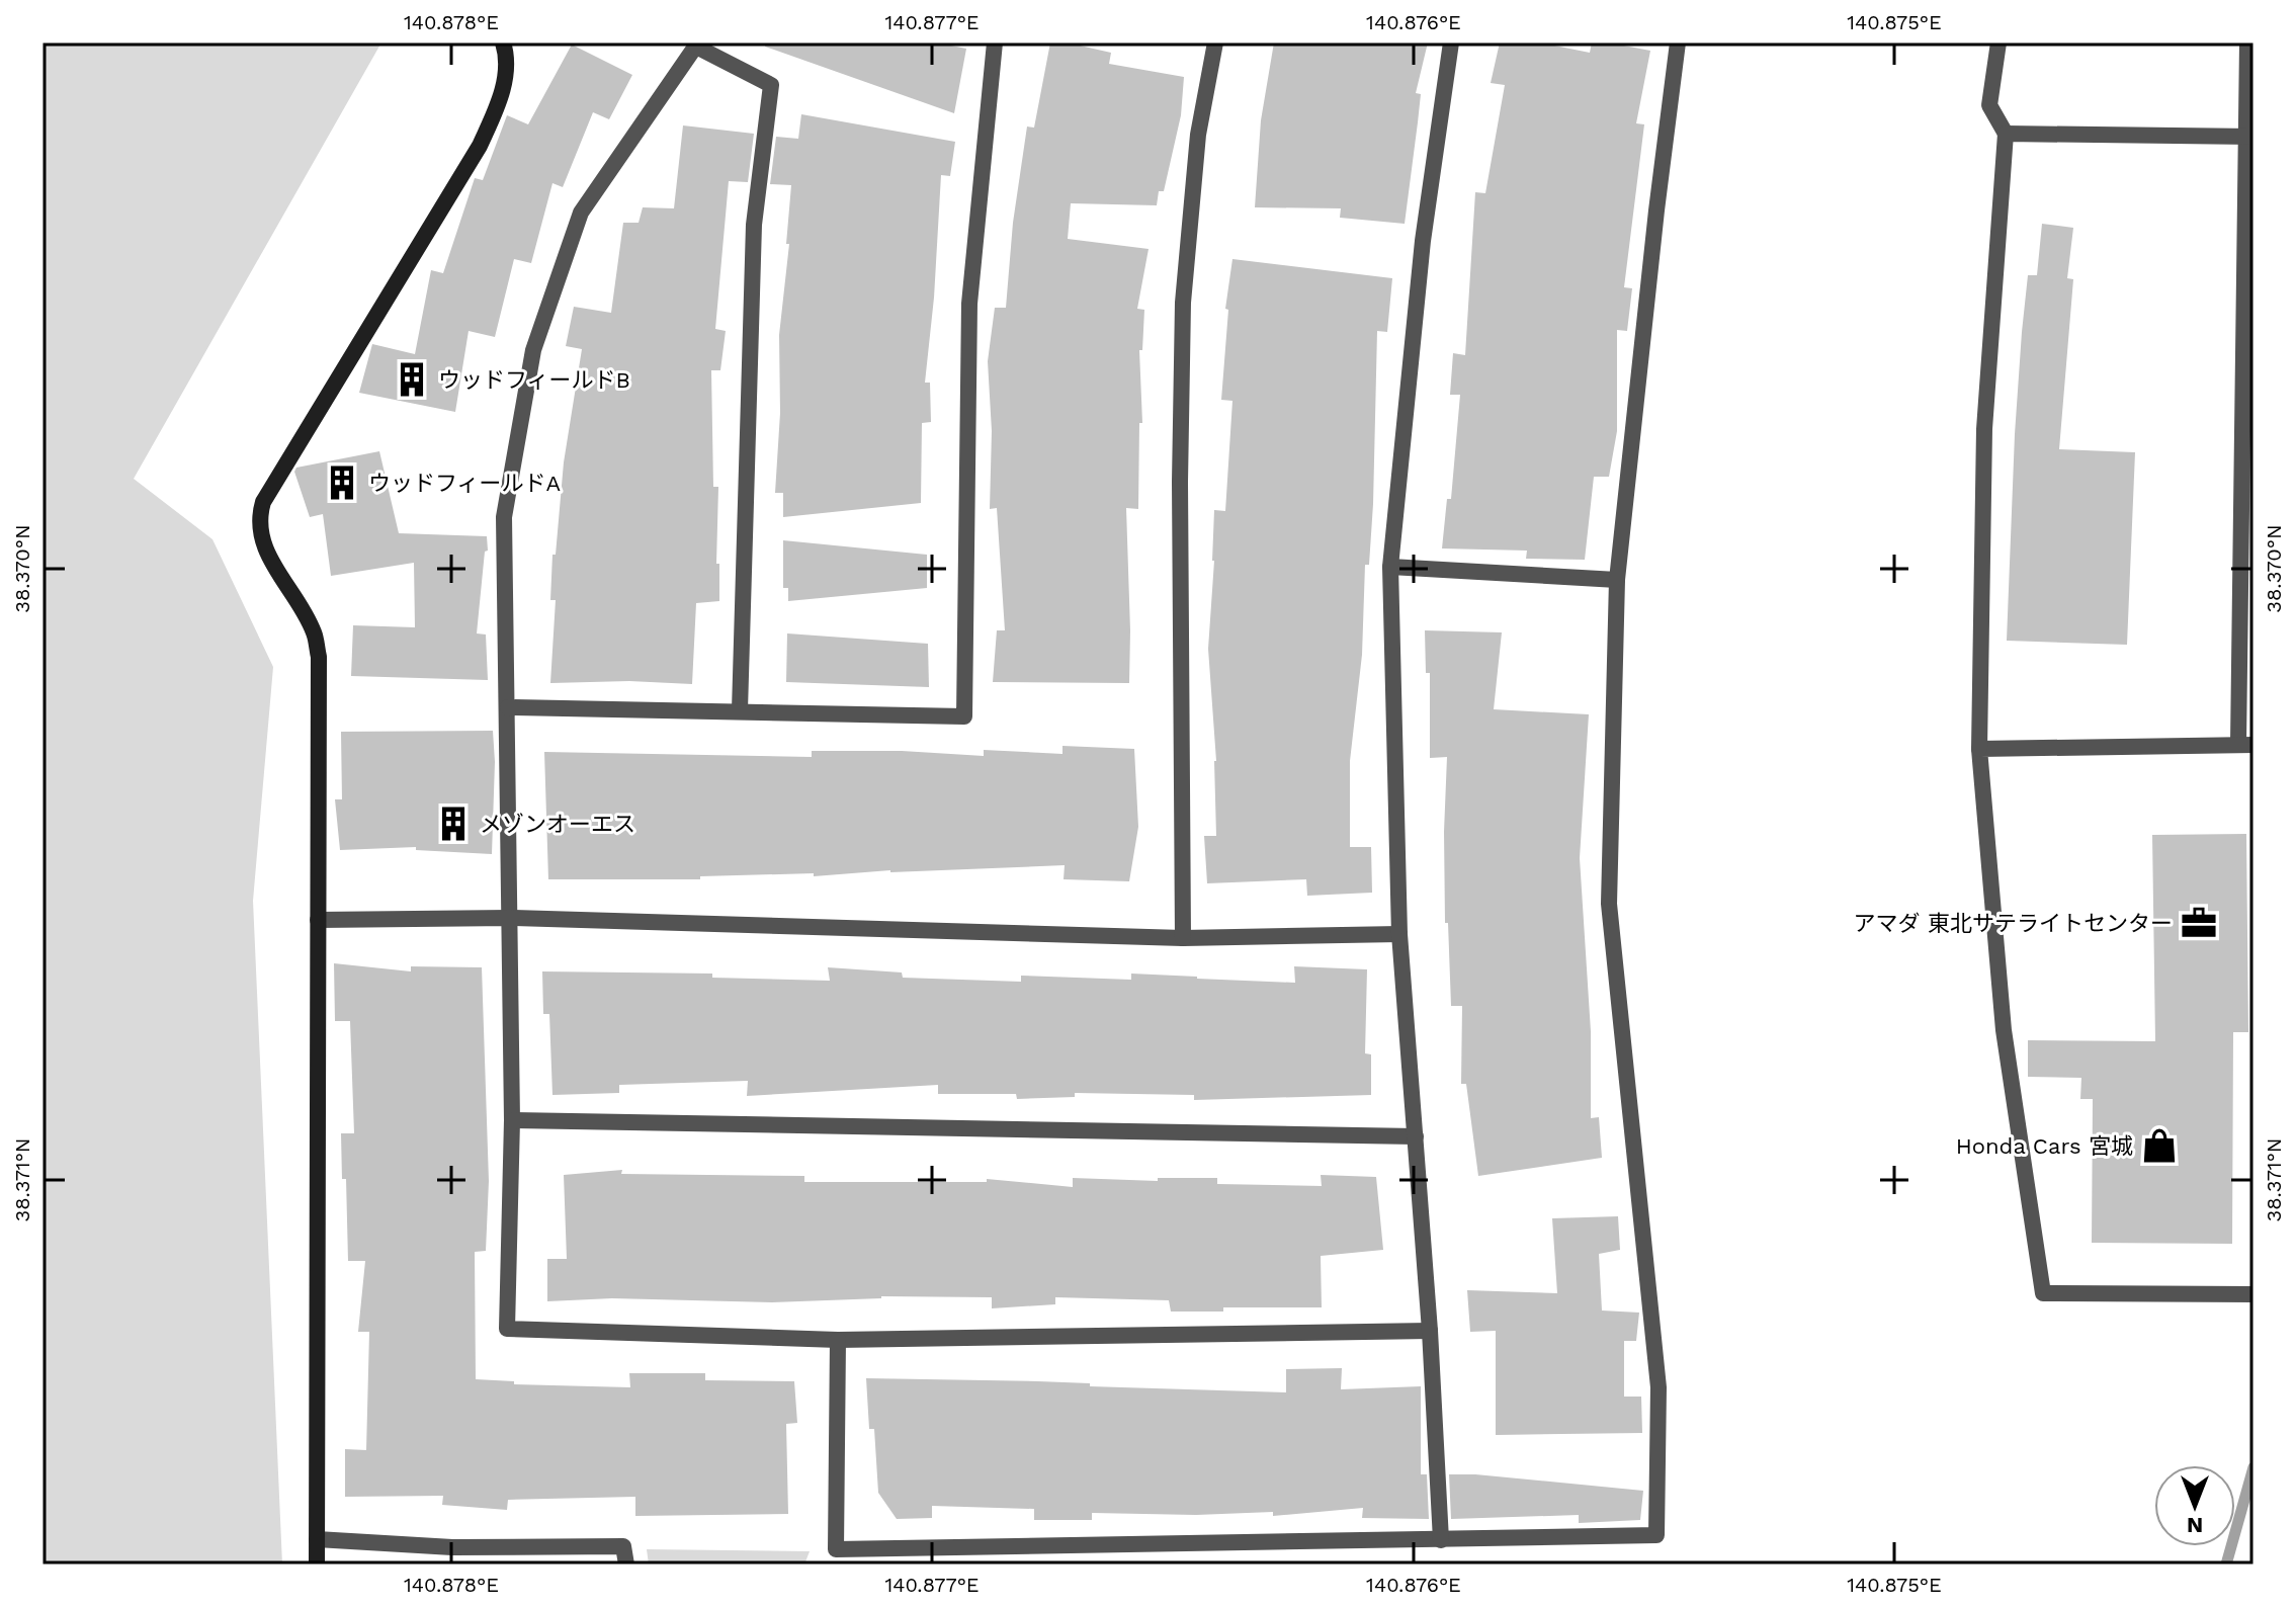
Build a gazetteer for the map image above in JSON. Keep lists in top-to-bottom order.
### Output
{
  "places": {
    "building": ["ウッドフィールドB", "ウッドフィールドA", "メゾンオーエス"],
    "office": ["アマダ 東北サテライトセンター"],
    "shop": ["Honda Cars 宮城"]
  },
  "north": "bottom",
  "coordinates": [
    "140.878°E",
    "140.877°E",
    "140.876°E",
    "140.875°E",
    "38.370°N",
    "38.371°N"
  ]
}
